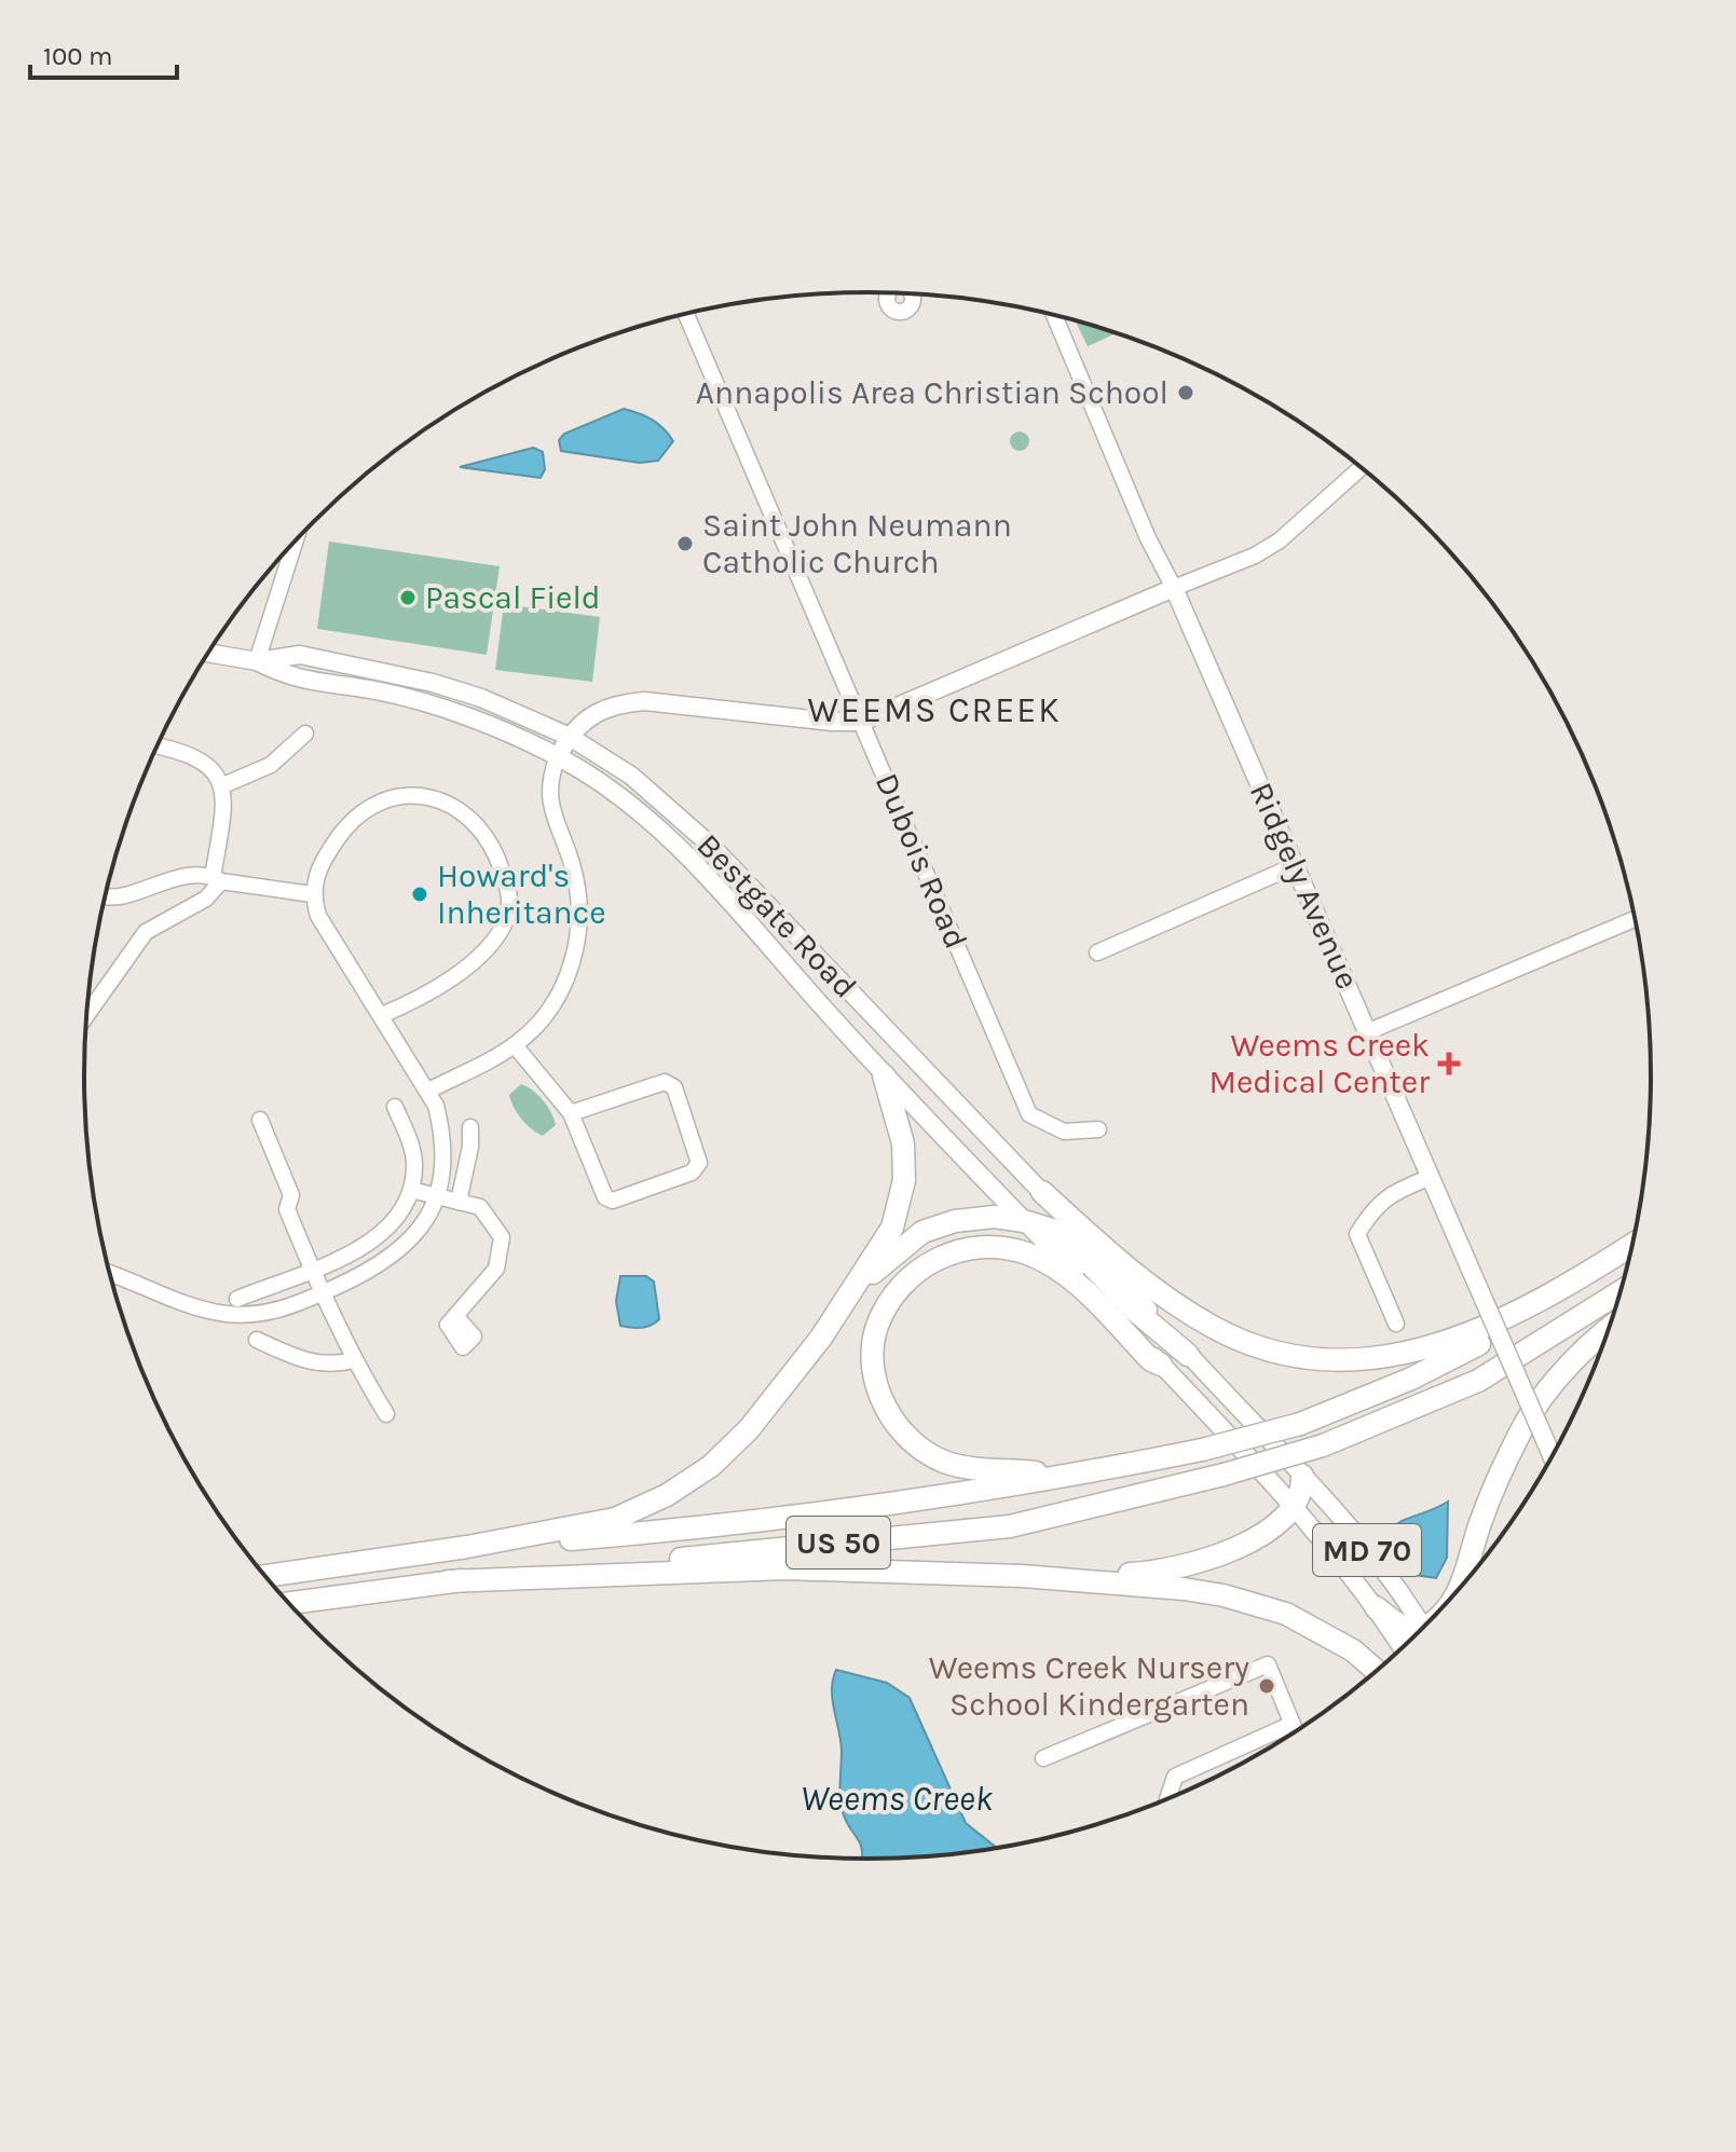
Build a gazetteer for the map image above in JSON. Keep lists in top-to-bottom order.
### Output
{
  "streets": {
    "highway": ["US 50"],
    "main road": ["Ridgely Avenue", "Bestgate Road", "MD 70"],
    "street": ["Dubois Road"]
  },
  "crossings": [
    ["Bestgate Road", "MD 70"]
  ],
  "districts": ["WEEMS CREEK"],
  "water": ["Weems Creek"],
  "places": {
    "other": [
      "Annapolis Area Christian School",
      "Saint John Neumann Catholic Church",
      "Pascal Field",
      "Howard's Inheritance",
      "Weems Creek Nursery School Kindergarten"
    ],
    "health": ["Weems Creek Medical Center"]
  },
  "scale_bar": "100 m"
}
